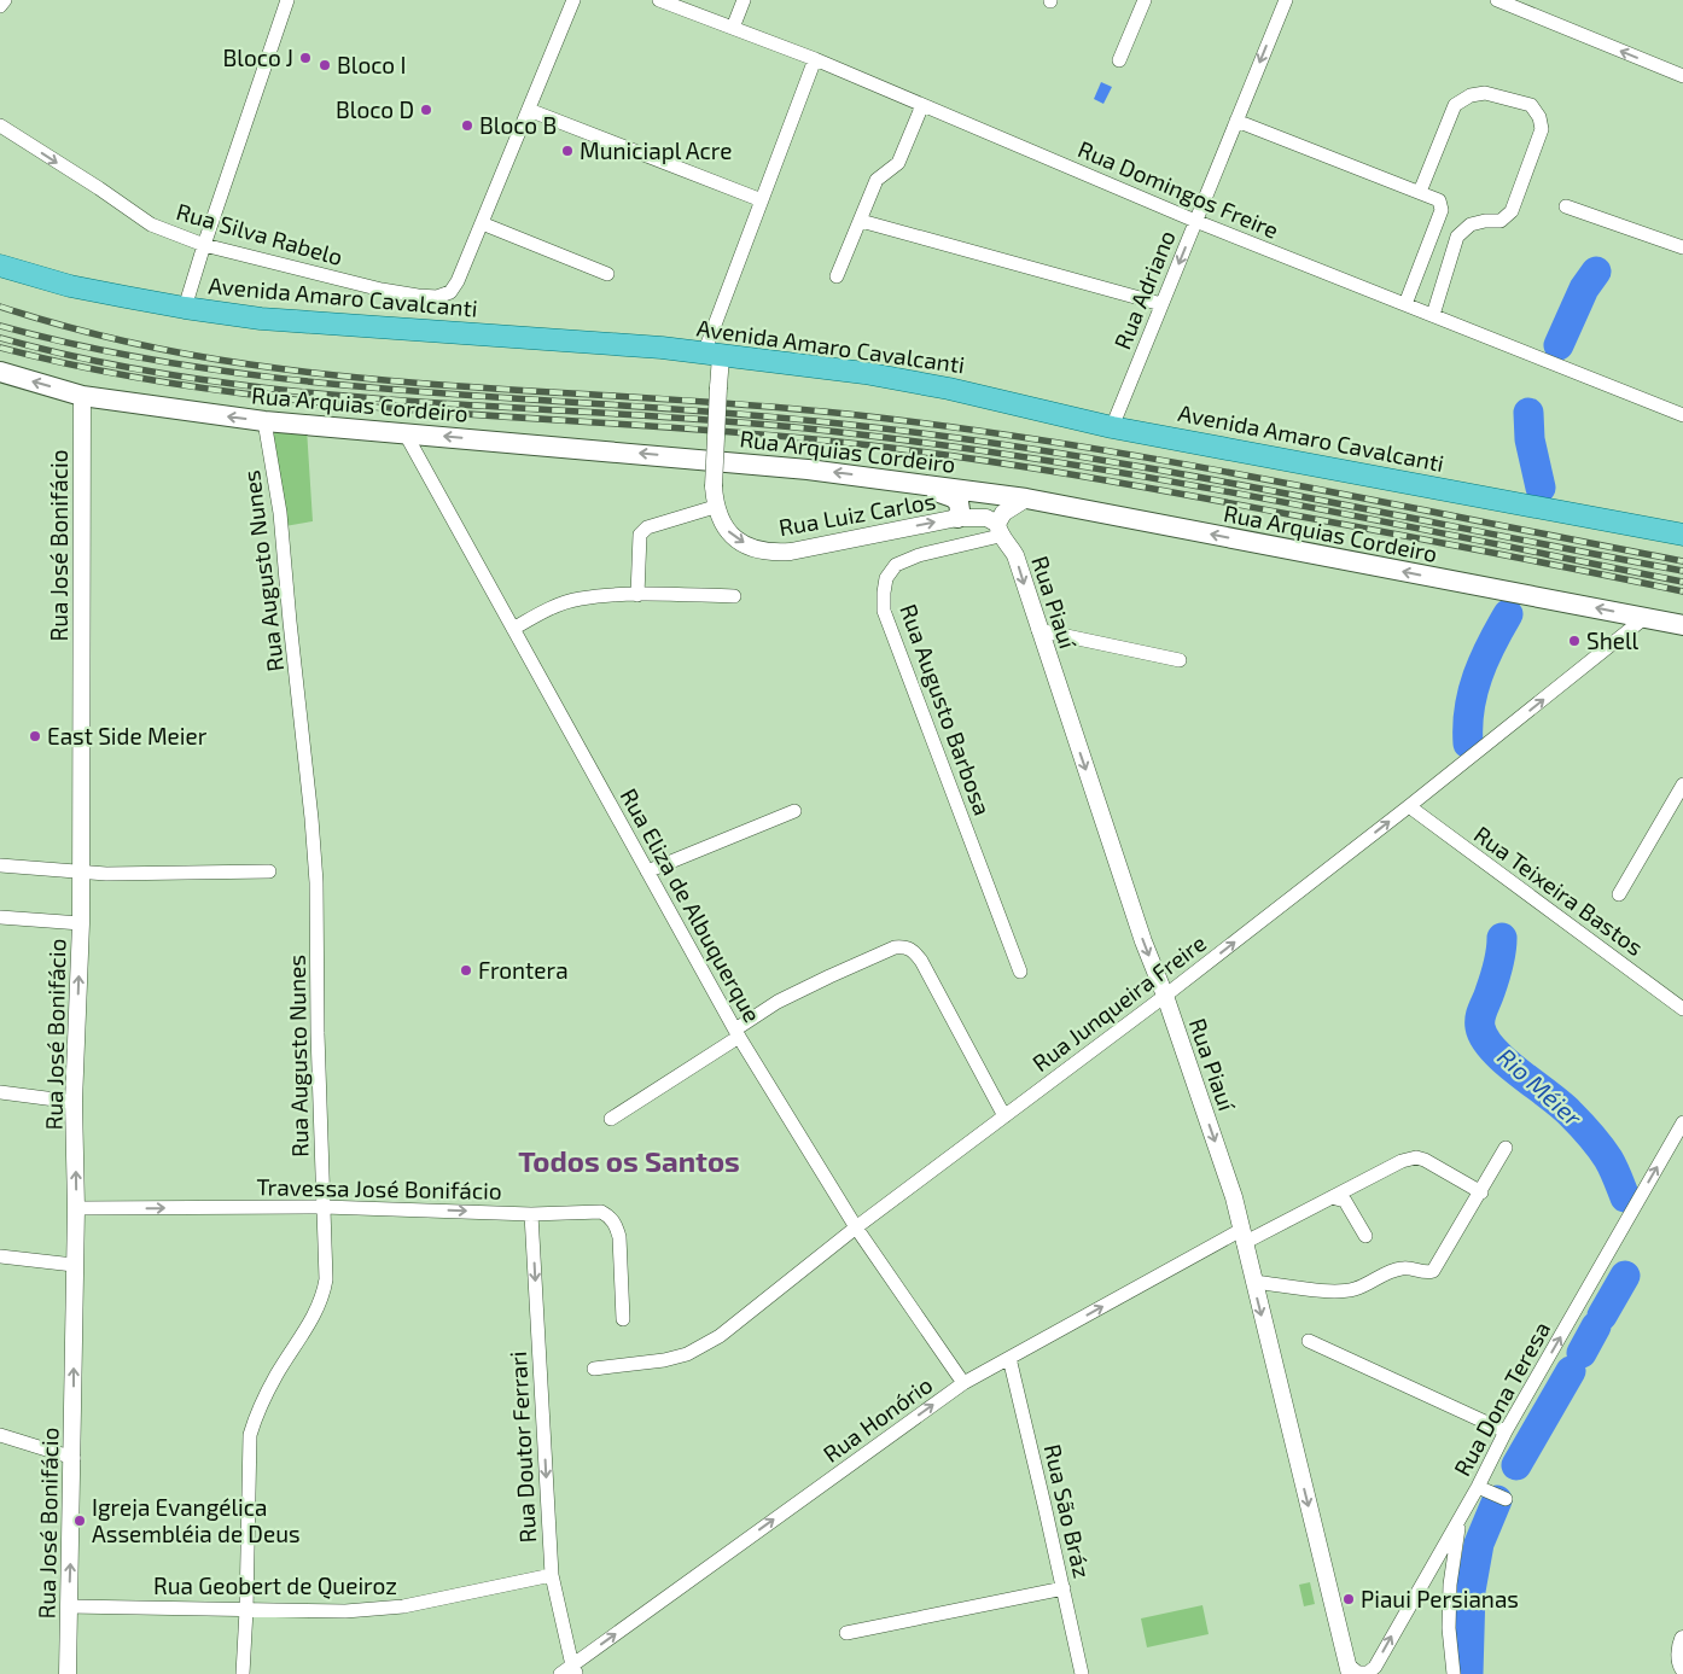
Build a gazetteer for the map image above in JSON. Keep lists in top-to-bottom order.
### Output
{
  "streets": {
    "main road": ["Avenida Amaro Cavalcanti", "Rua Arquias Cordeiro"],
    "street": [
      "Rua Domingos Freire",
      "Rua Silva Rabelo",
      "Rua Adriano",
      "Rua Luiz Carlos",
      "Rua José Bonifácio",
      "Rua Augusto Nunes",
      "Rua Piauí",
      "Rua Augusto Barbosa",
      "Rua Teixeira Bastos",
      "Rua Eliza de Albuquerque",
      "Rua Junqueira Freire",
      "Travessa José Bonifácio",
      "Rua Dona Teresa",
      "Rua Honório",
      "Rua Doutor Ferrari",
      "Rua São Bráz",
      "Rua Geobert de Queiroz"
    ]
  },
  "crossings": [
    ["Rua Domingos Freire", "Rua Adriano"],
    ["Rua Adriano", "Avenida Amaro Cavalcanti"],
    ["Avenida Amaro Cavalcanti", "Rua Luiz Carlos"],
    ["Rua Arquias Cordeiro", "Rua José Bonifácio"],
    ["Rua Arquias Cordeiro", "Rua Augusto Nunes"],
    ["Rua Arquias Cordeiro", "Rua Eliza de Albuquerque"],
    ["Rua Arquias Cordeiro", "Rua Junqueira Freire"],
    ["Rua Luiz Carlos", "Rua Piauí"],
    ["Rua Luiz Carlos", "Rua Augusto Barbosa"],
    ["Rua José Bonifácio", "Travessa José Bonifácio"],
    ["Rua José Bonifácio", "Rua Geobert de Queiroz"],
    ["Rua Augusto Nunes", "Travessa José Bonifácio"],
    ["Rua Augusto Nunes", "Rua Geobert de Queiroz"],
    ["Rua Piauí", "Rua Augusto Barbosa"],
    ["Rua Piauí", "Rua Junqueira Freire"],
    ["Rua Piauí", "Rua Dona Teresa"],
    ["Rua Piauí", "Rua Honório"],
    ["Rua Teixeira Bastos", "Rua Junqueira Freire"],
    ["Rua Eliza de Albuquerque", "Rua Junqueira Freire"],
    ["Rua Eliza de Albuquerque", "Rua Honório"],
    ["Travessa José Bonifácio", "Rua Doutor Ferrari"],
    ["Rua Honório", "Rua Doutor Ferrari"],
    ["Rua Honório", "Rua São Bráz"],
    ["Rua Doutor Ferrari", "Rua Geobert de Queiroz"]
  ],
  "one_way": [
    "Rua Silva Rabelo",
    "Rua Adriano",
    "Rua Arquias Cordeiro",
    "Rua José Bonifácio",
    "Rua Piauí",
    "Rua Junqueira Freire",
    "Travessa José Bonifácio",
    "Rua Dona Teresa",
    "Rua Honório",
    "Rua Doutor Ferrari"
  ],
  "districts": ["Todos os Santos"],
  "water": ["Rio Méier"],
  "places": [
    "Bloco J",
    "Bloco I",
    "Bloco D",
    "Bloco B",
    "Municiapl Acre",
    "Shell",
    "East Side Meier",
    "Frontera",
    "Igreja Evangélica Assembléia de Deus",
    "Piaui Persianas"
  ]
}
